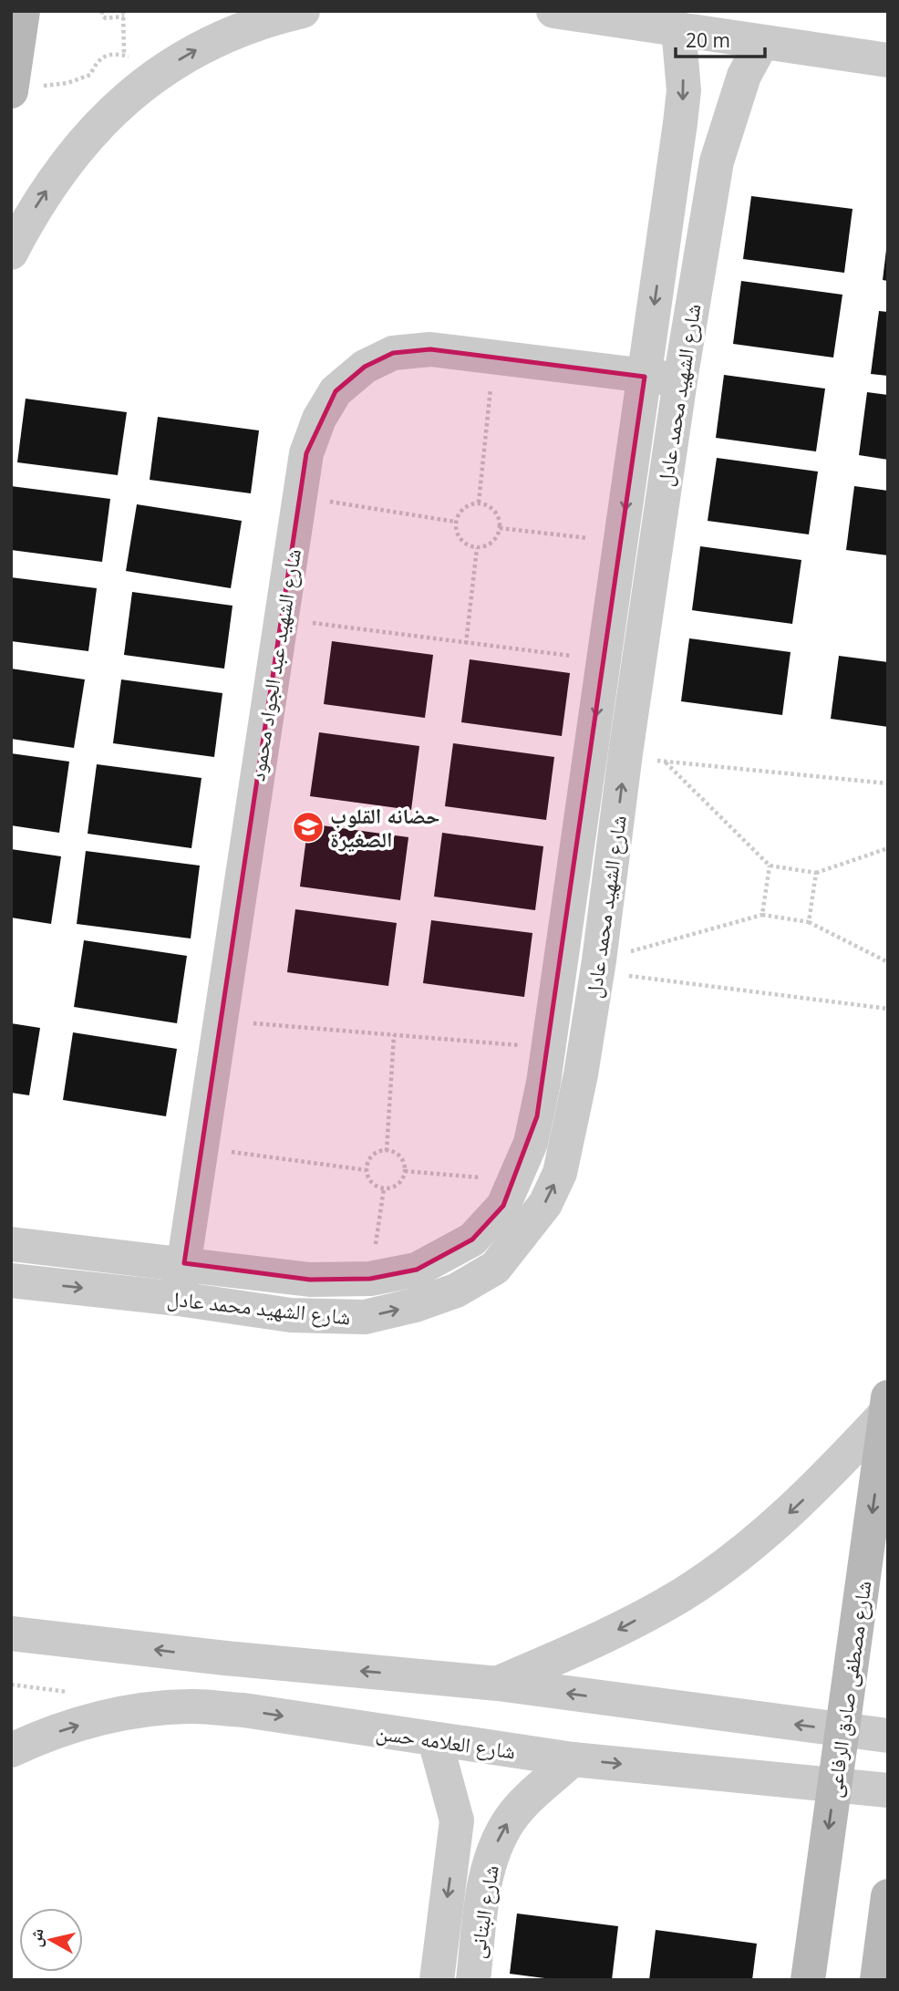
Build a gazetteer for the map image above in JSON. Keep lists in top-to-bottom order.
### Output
{
  "streets": {
    "street": [
      "شارع الشهيد محمد عادل",
      "شارع الشهيد عبد الجواد محمود",
      "شارع مصطفى صادق الرفاعى",
      "شارع العلامه حسن",
      "شارع البتانى"
    ]
  },
  "crossings": [
    ["شارع الشهيد محمد عادل", "شارع الشهيد عبد الجواد محمود"],
    ["شارع مصطفى صادق الرفاعى", "شارع العلامه حسن"],
    ["شارع العلامه حسن", "شارع البتانى"]
  ],
  "one_way": ["شارع مصطفى صادق الرفاعى"],
  "places": {
    "school or university": ["حضانه القلوب الصغيرة"]
  },
  "scale_bar": "20 m",
  "north": "left"
}
